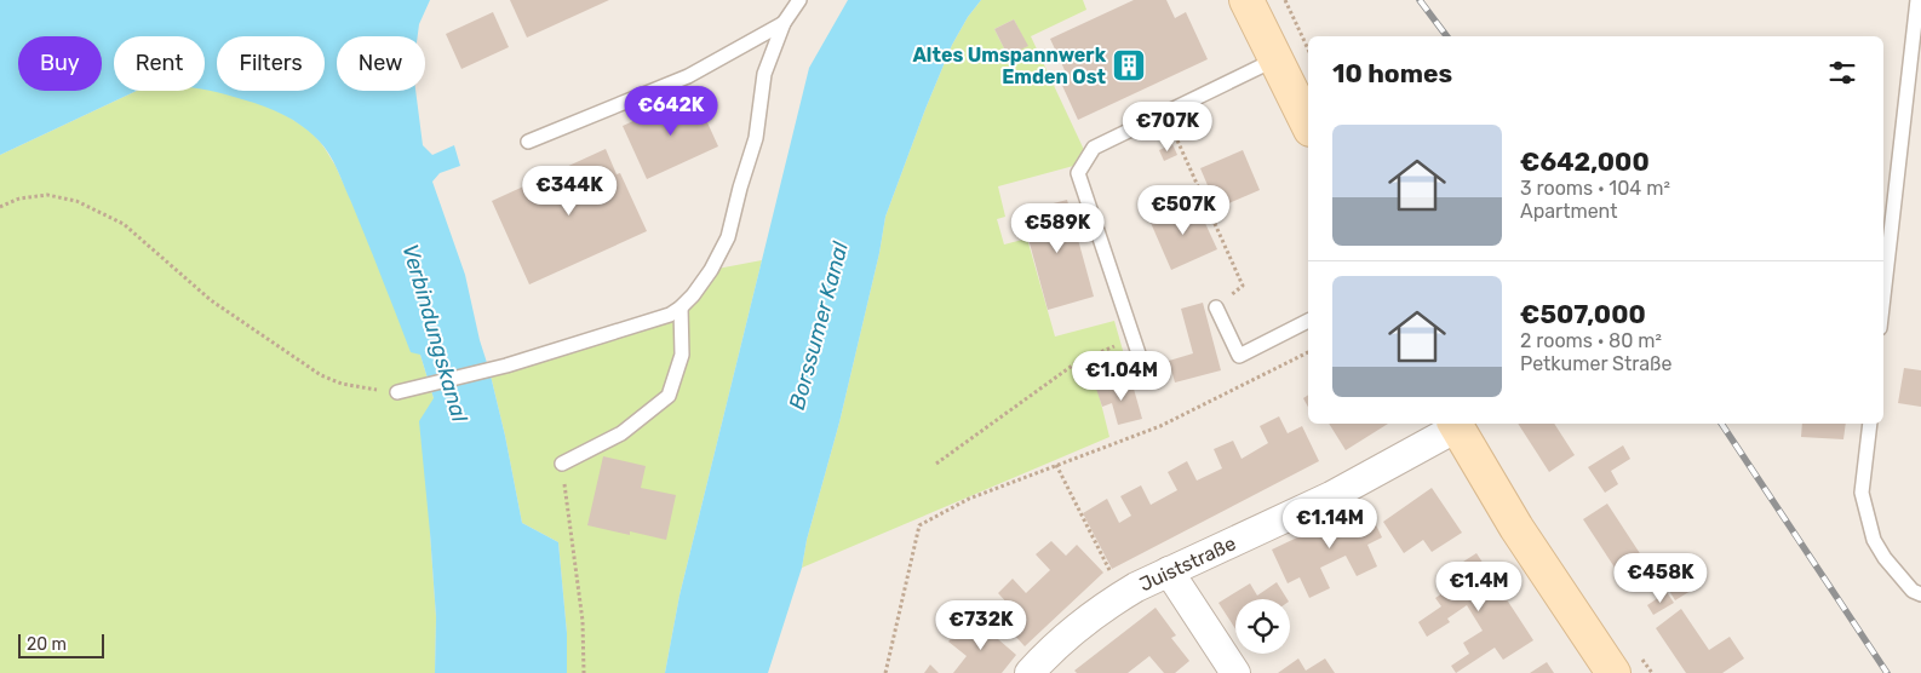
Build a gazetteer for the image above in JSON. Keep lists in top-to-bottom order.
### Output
{
  "streets": {
    "street": ["Juiststraße"]
  },
  "water": ["Borssumer Kanal", "Verbindungskanal"],
  "places": {
    "building": ["Altes Umspannwerk Emden Ost"]
  },
  "scale_bar": "20 m",
  "page": {
    "chip": [
      "Buy",
      "Rent",
      "Filters",
      "New"
    ],
    "heading": "10 homes",
    "price": [
      "€642K",
      "€707K",
      "€344K",
      "€507K",
      "€589K",
      "€1.04M",
      "€1.14M",
      "€458K",
      "€1.4M",
      "€732K"
    ],
    "list": [
      {
        "name": "€642,000",
        "note": "3 rooms · 104 m² · Apartment"
      },
      {
        "name": "€507,000",
        "note": "2 rooms · 80 m² · Petkumer Straße"
      }
    ],
    "scale": "20 m"
  }
}
